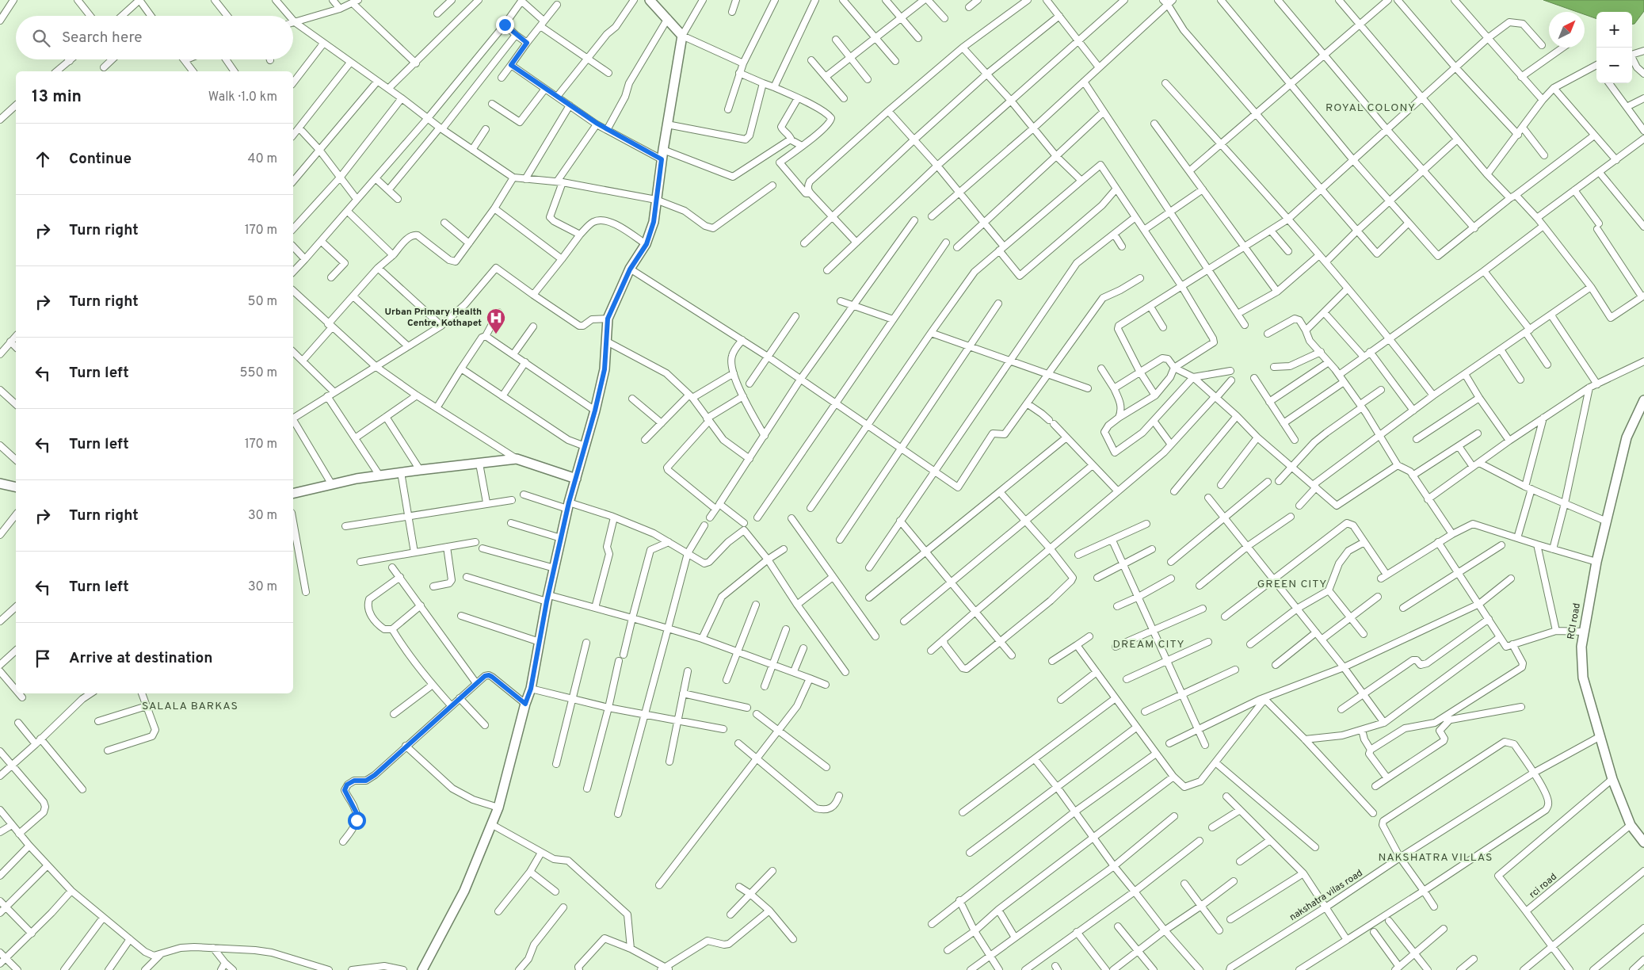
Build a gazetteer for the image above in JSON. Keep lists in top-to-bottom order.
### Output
{
  "streets": {
    "street": ["RCI road", "rci road", "nakshatra vilas road"]
  },
  "crossings": [
    ["RCI road", "rci road"]
  ],
  "districts": [
    "ROYAL COLONY",
    "GREEN CITY",
    "DREAM CITY",
    "SALALA BARKAS",
    "NAKSHATRA VILLAS"
  ],
  "places": {
    "hospital": ["Urban Primary Health Centre, Kothapet"]
  },
  "north": "top right",
  "page": {
    "map_buttons": ["+", "−"],
    "search": "Search here",
    "heading": ["13 min", "Walk · 1.0 km"],
    "list": [
      ["Continue", "40 m"],
      ["Turn right", "170 m"],
      ["Turn right", "50 m"],
      ["Turn left", "550 m"],
      ["Turn left", "170 m"],
      ["Turn right", "30 m"],
      ["Turn left", "30 m"],
      "Arrive at destination"
    ]
  }
}
